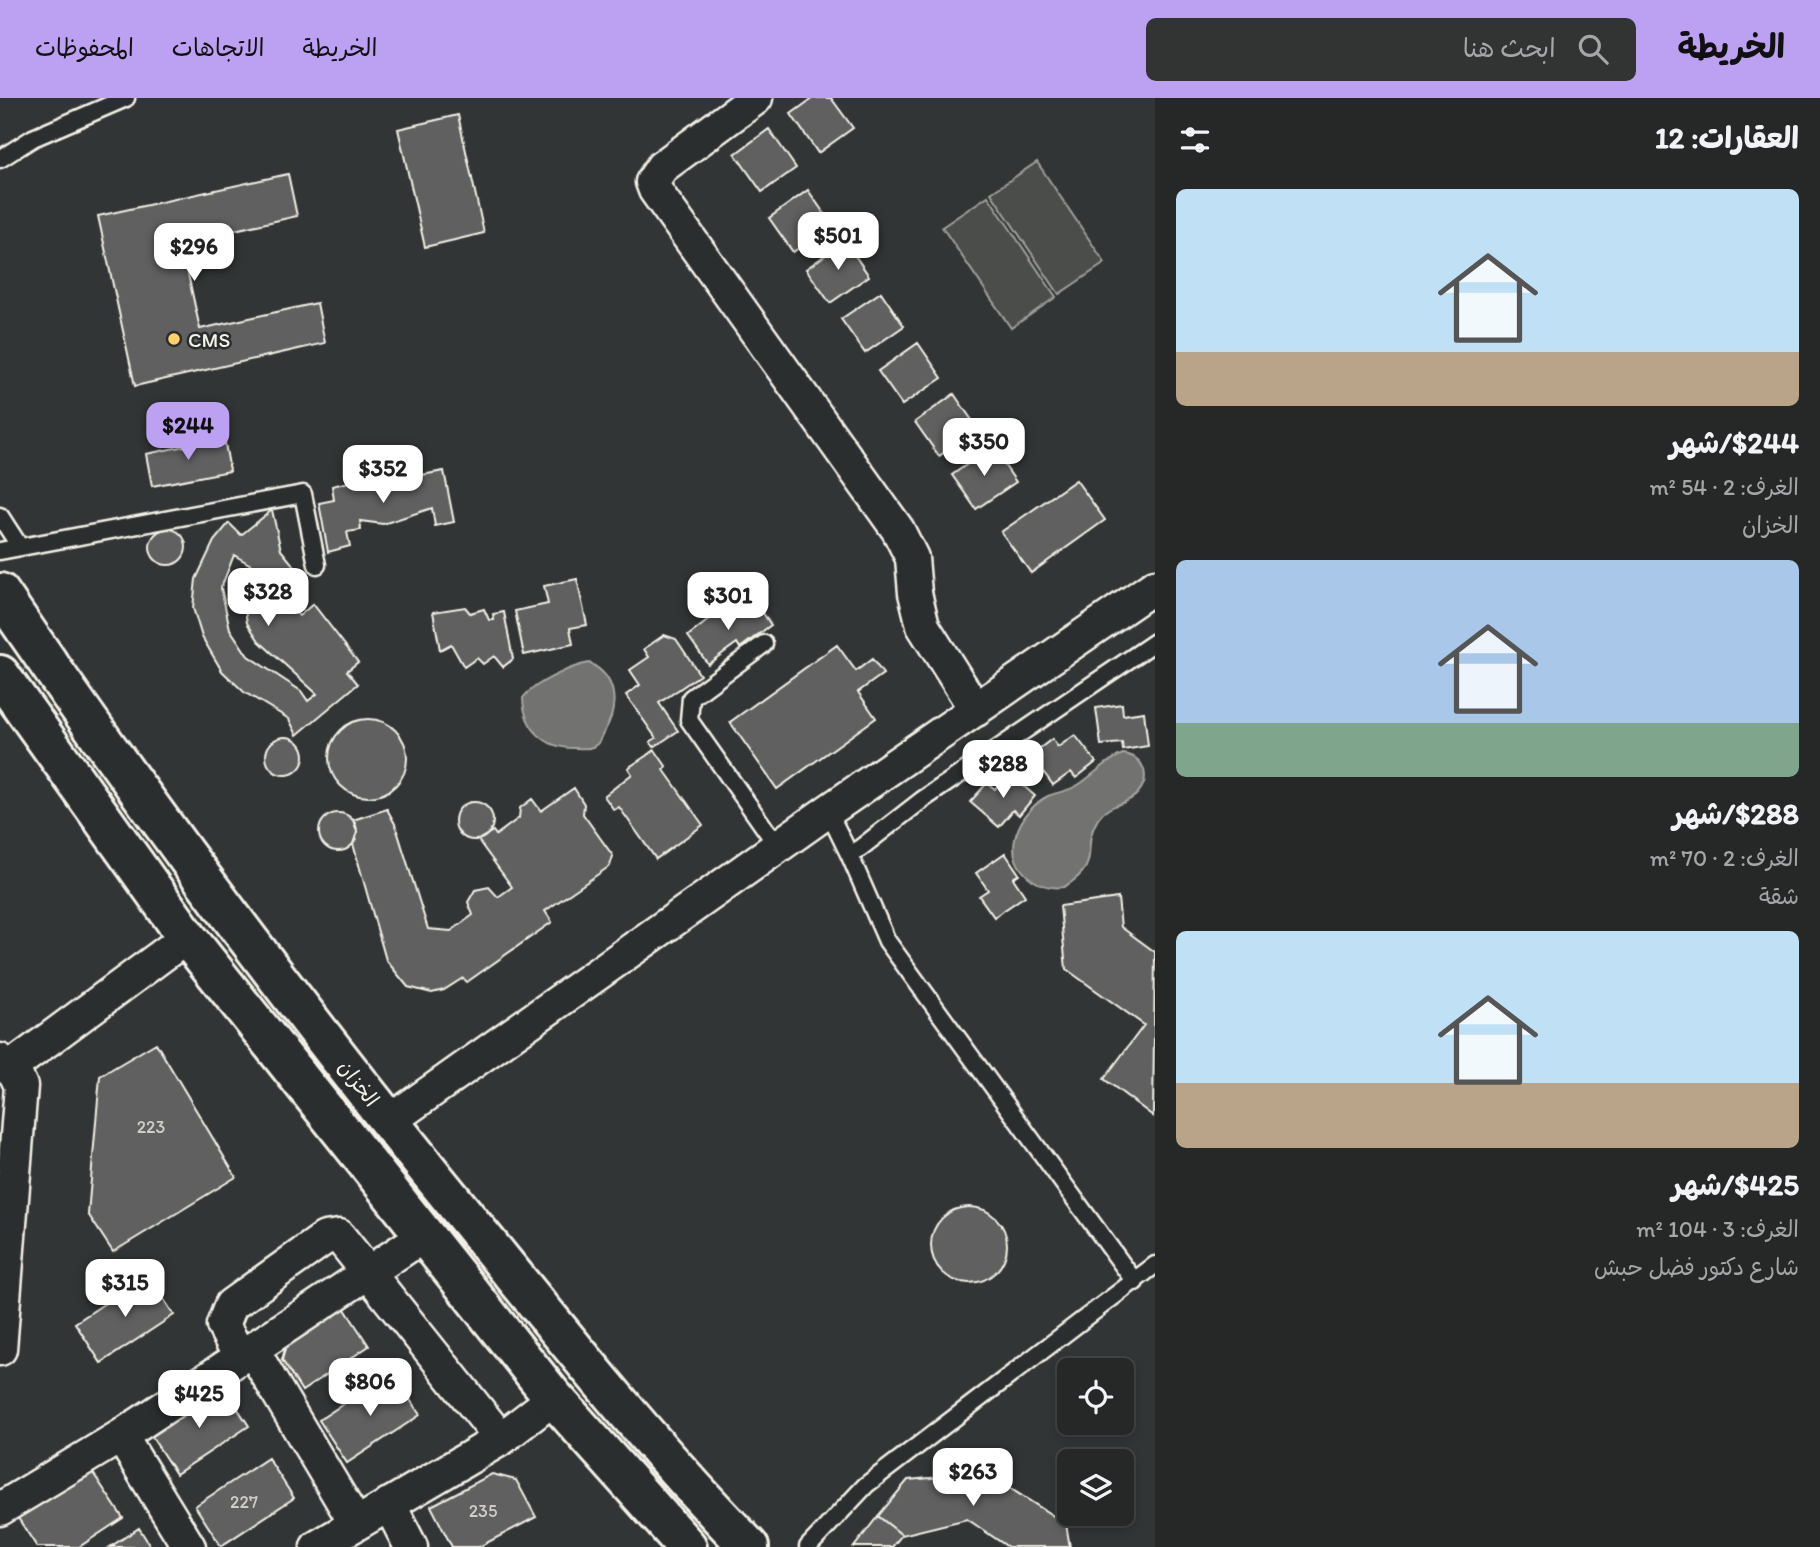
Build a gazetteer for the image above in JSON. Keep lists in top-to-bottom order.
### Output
{
  "streets": {
    "main road": ["الخزان"]
  },
  "places": ["CMS"],
  "house_numbers": ["223", "227", "235"],
  "page": {
    "header": "الخريطة",
    "search": "ابحث هنا",
    "nav": ["الخريطة", "الاتجاهات", "المحفوظات"],
    "heading": "العقارات: 12",
    "list": [
      {
        "name": "$244/شهر",
        "note": "الغرف: 2 · 54 m² · الخزان"
      },
      {
        "name": "$288/شهر",
        "note": "الغرف: 2 · 70 m² · شقة"
      },
      {
        "name": "$425/شهر",
        "note": "الغرف: 3 · 104 m² · شارع دكتور فضل حبش"
      }
    ],
    "price": [
      "$501",
      "$296",
      "$244",
      "$350",
      "$352",
      "$328",
      "$301",
      "$288",
      "$315",
      "$806",
      "$425",
      "$263"
    ]
  }
}
